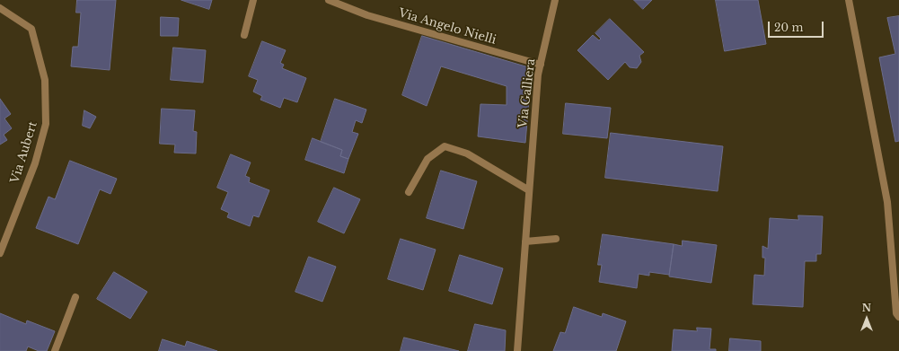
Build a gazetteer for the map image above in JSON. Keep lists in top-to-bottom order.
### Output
{
  "streets": {
    "street": ["Via Angelo Nielli", "Via Galliera", "Via Aubert"]
  },
  "crossings": [
    ["Via Angelo Nielli", "Via Galliera"]
  ],
  "scale_bar": "20 m",
  "north": "top"
}
